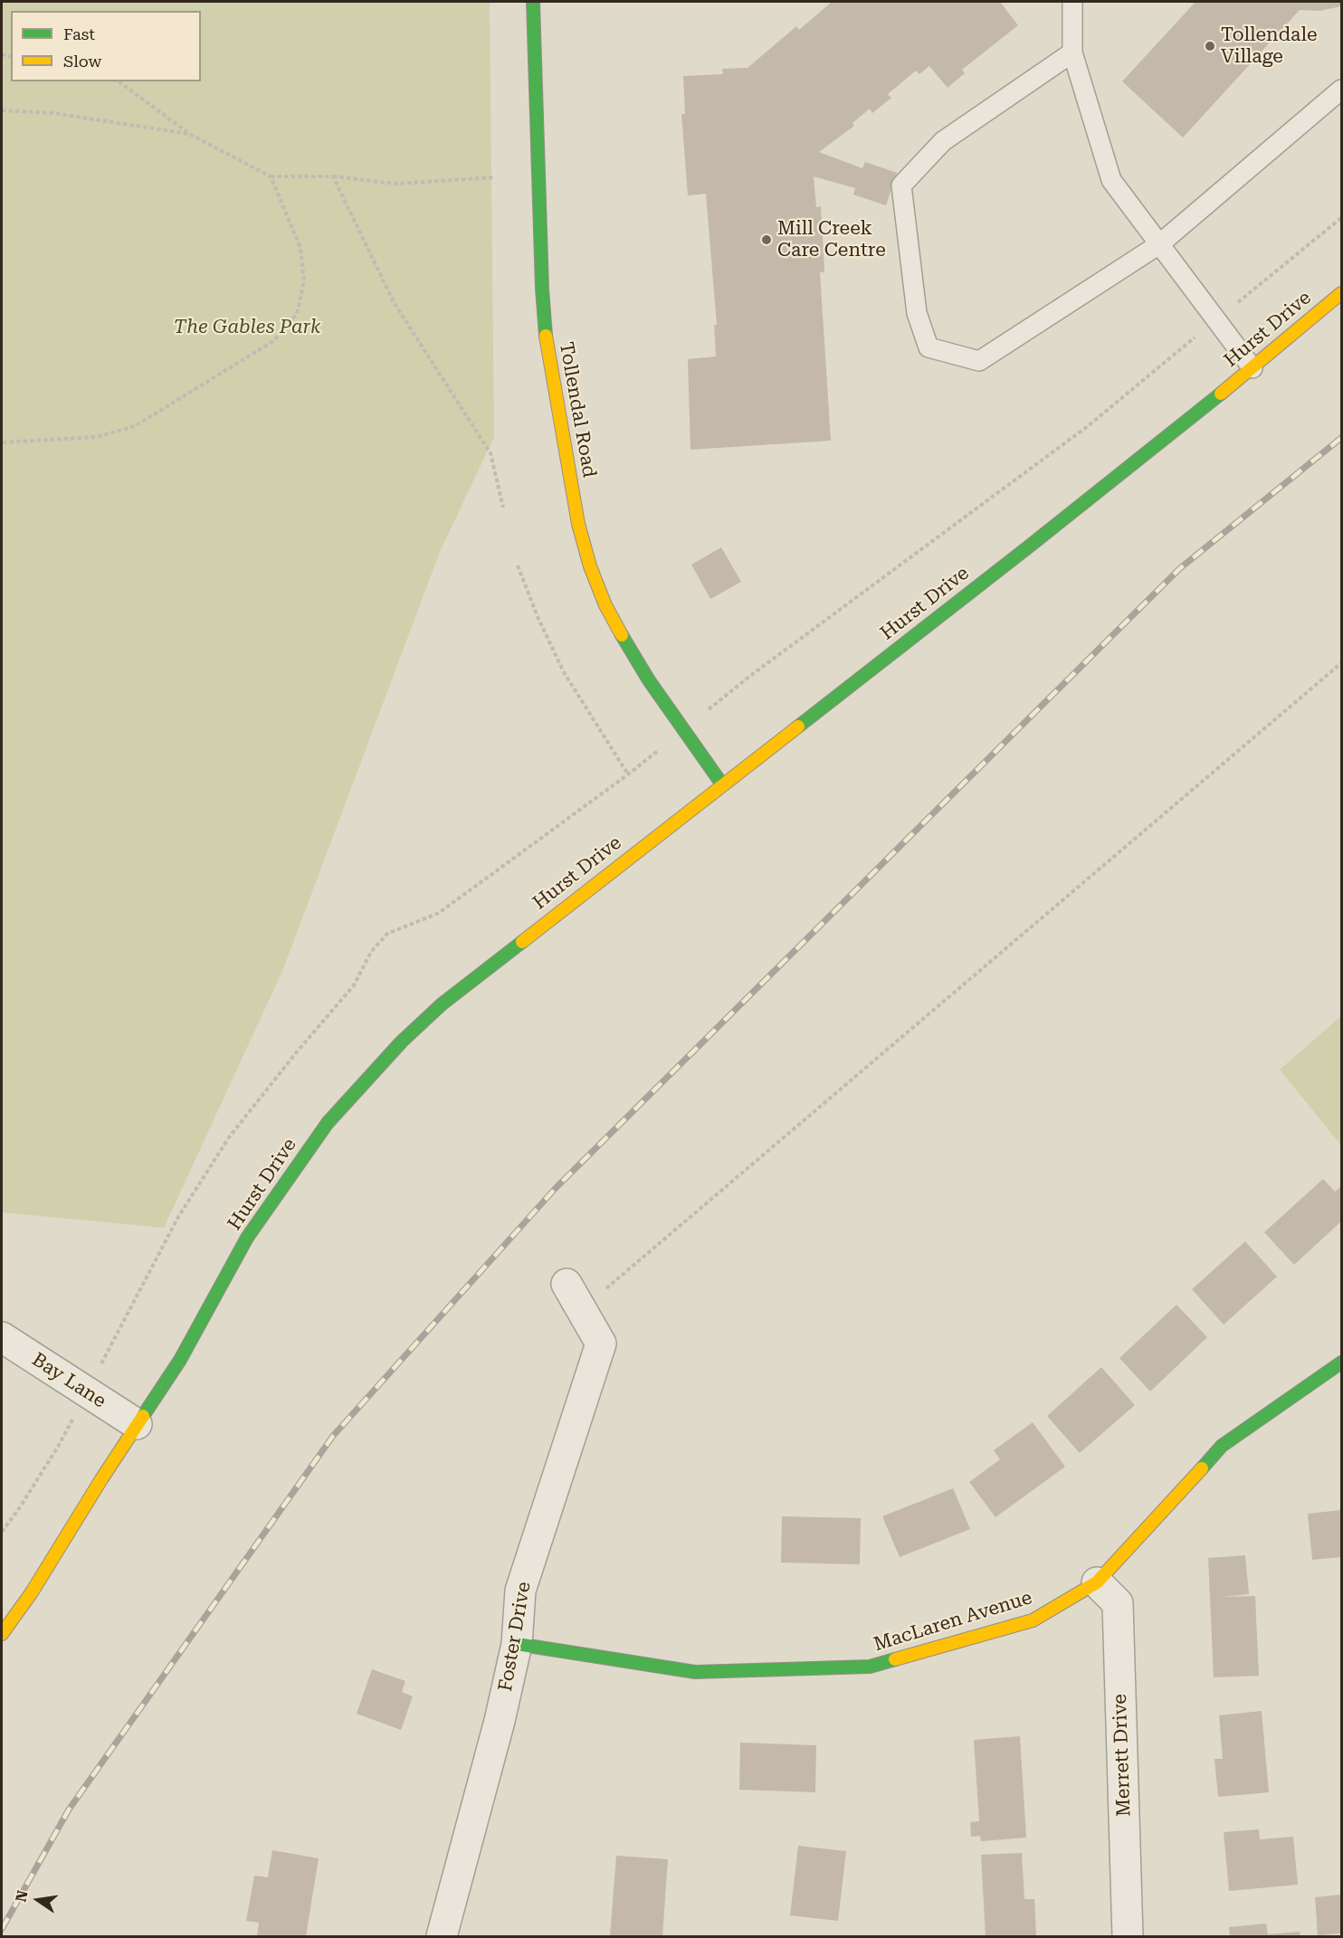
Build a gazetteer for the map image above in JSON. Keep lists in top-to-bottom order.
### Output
{
  "streets": {
    "street": [
      "Hurst Drive",
      "Tollendal Road",
      "Bay Lane",
      "MacLaren Avenue",
      "Foster Drive",
      "Merrett Drive"
    ]
  },
  "crossings": [
    ["Hurst Drive", "Tollendal Road"],
    ["Hurst Drive", "Bay Lane"],
    ["MacLaren Avenue", "Foster Drive"],
    ["MacLaren Avenue", "Merrett Drive"]
  ],
  "parks": ["The Gables Park"],
  "places": ["Tollendale Village", "Mill Creek Care Centre"],
  "legend": ["Fast", "Slow"],
  "north": "left"
}
